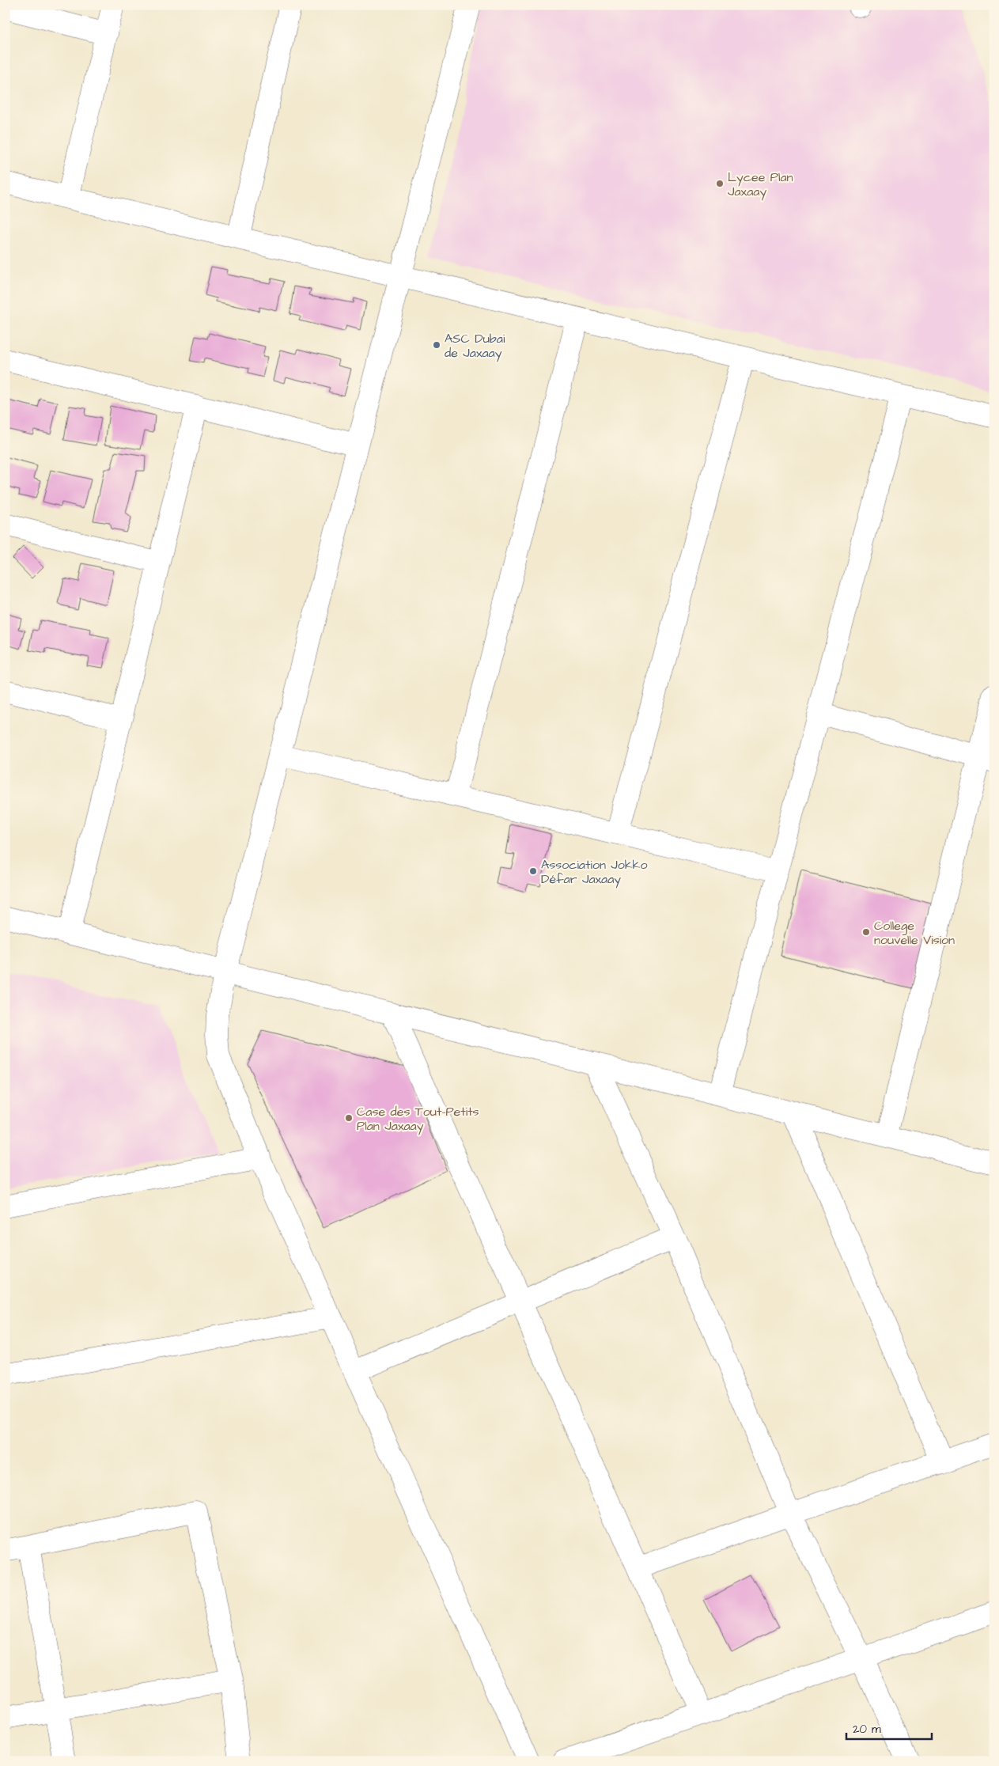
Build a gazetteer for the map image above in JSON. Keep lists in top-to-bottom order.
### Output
{
  "places": [
    "Lycee Plan Jaxaay",
    "ASC Dubai de Jaxaay",
    "Association Jokko Défar Jaxaay",
    "College nouvelle Vision",
    "Case des Tout-Petits Plan Jaxaay"
  ],
  "scale_bar": "20 m"
}
